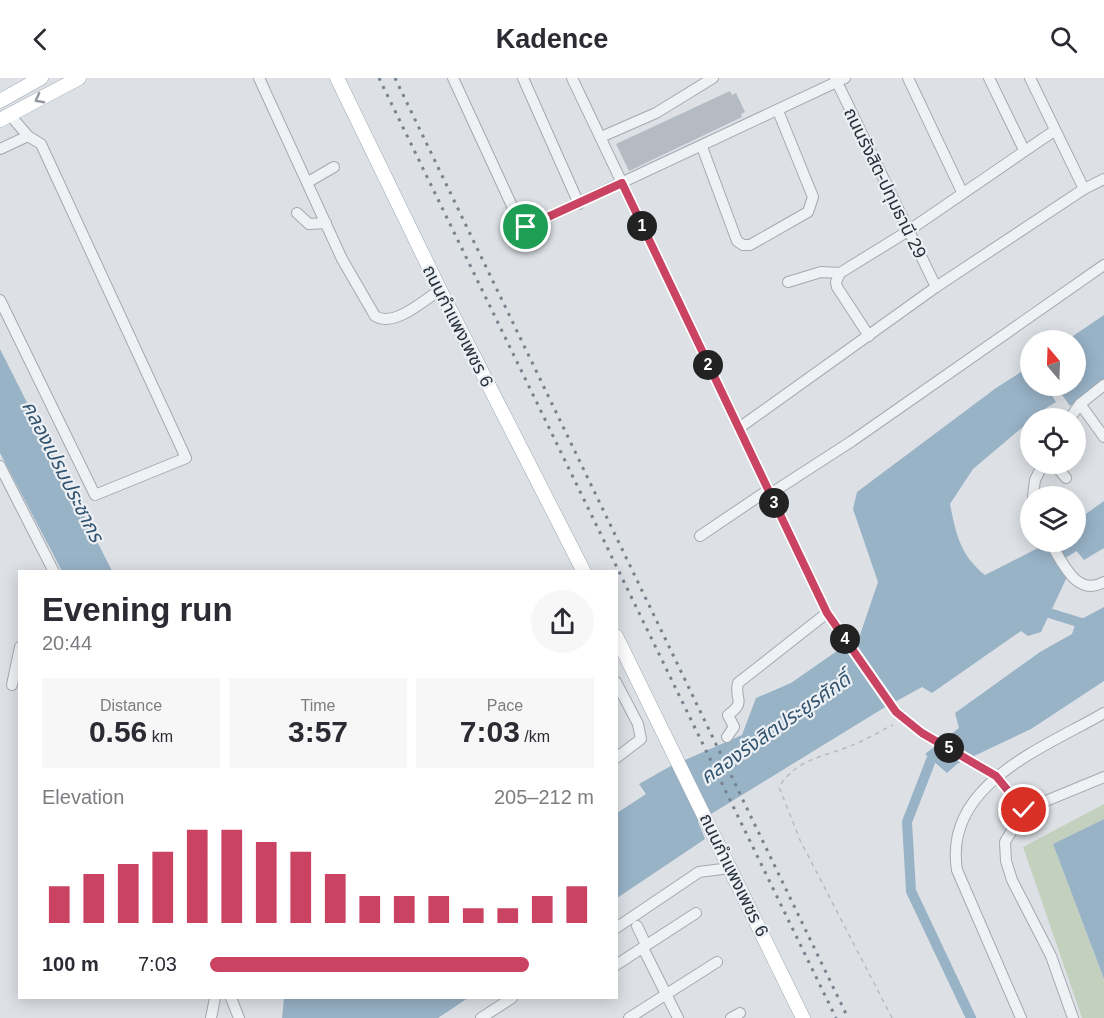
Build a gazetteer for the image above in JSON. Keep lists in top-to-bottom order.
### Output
{
  "streets": {
    "main road": ["ถนนกำแพงเพชร 6"],
    "street": ["ถนนรังสิต-ปทุมธานี 29"]
  },
  "water": ["คลองเปรมประชากร", "คลองรังสิตประยูรศักดิ์"],
  "north": "top",
  "page": {
    "header": "Kadence",
    "pins": [
      "1",
      "2",
      "3",
      "4",
      "5"
    ],
    "heading": ["Evening run", "20:44"],
    "stats": [
      ["Distance", "0.56 km"],
      ["Time", "3:57"],
      ["Pace", "7:03 /km"]
    ],
    "chart": ["Elevation", "205–212 m"],
    "list": [
      {
        "name": "100 m",
        "note": "7:03"
      }
    ]
  }
}
